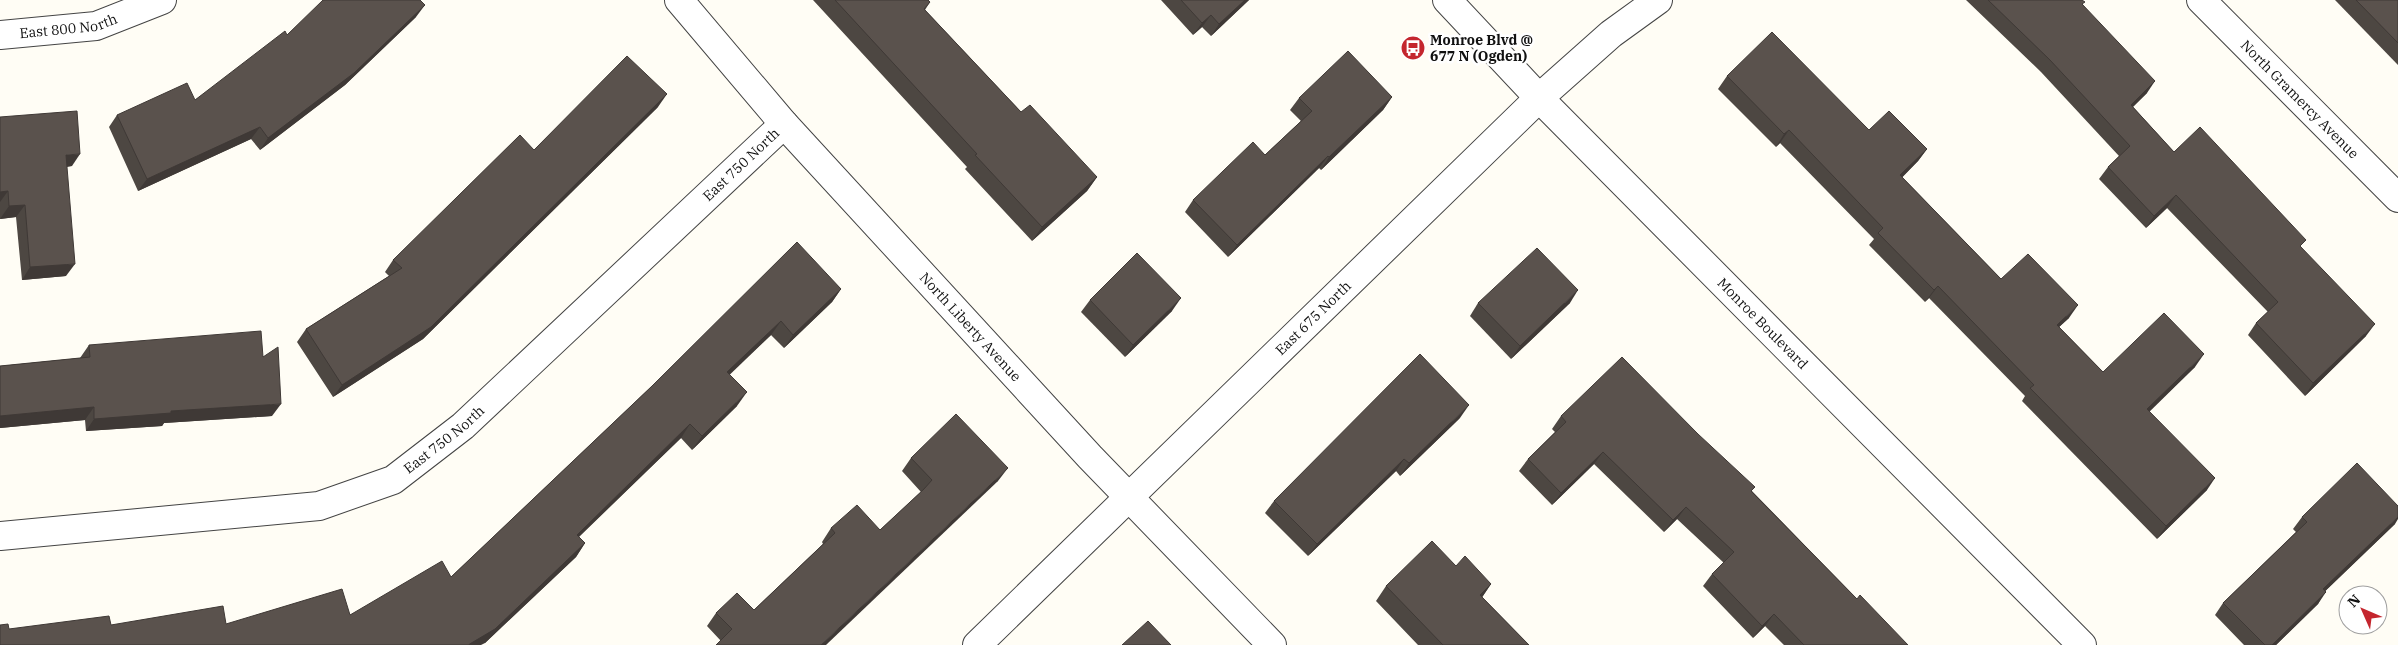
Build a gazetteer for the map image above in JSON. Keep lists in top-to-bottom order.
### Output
{
  "streets": {
    "street": [
      "East 800 North",
      "North Gramercy Avenue",
      "East 750 North",
      "East 675 North",
      "Monroe Boulevard",
      "North Liberty Avenue"
    ]
  },
  "crossings": [
    ["East 750 North", "North Liberty Avenue"],
    ["East 675 North", "Monroe Boulevard"],
    ["East 675 North", "North Liberty Avenue"]
  ],
  "places": {
    "bus stop": ["Monroe Blvd @ 677 N (Ogden)"]
  },
  "north": "top left"
}
